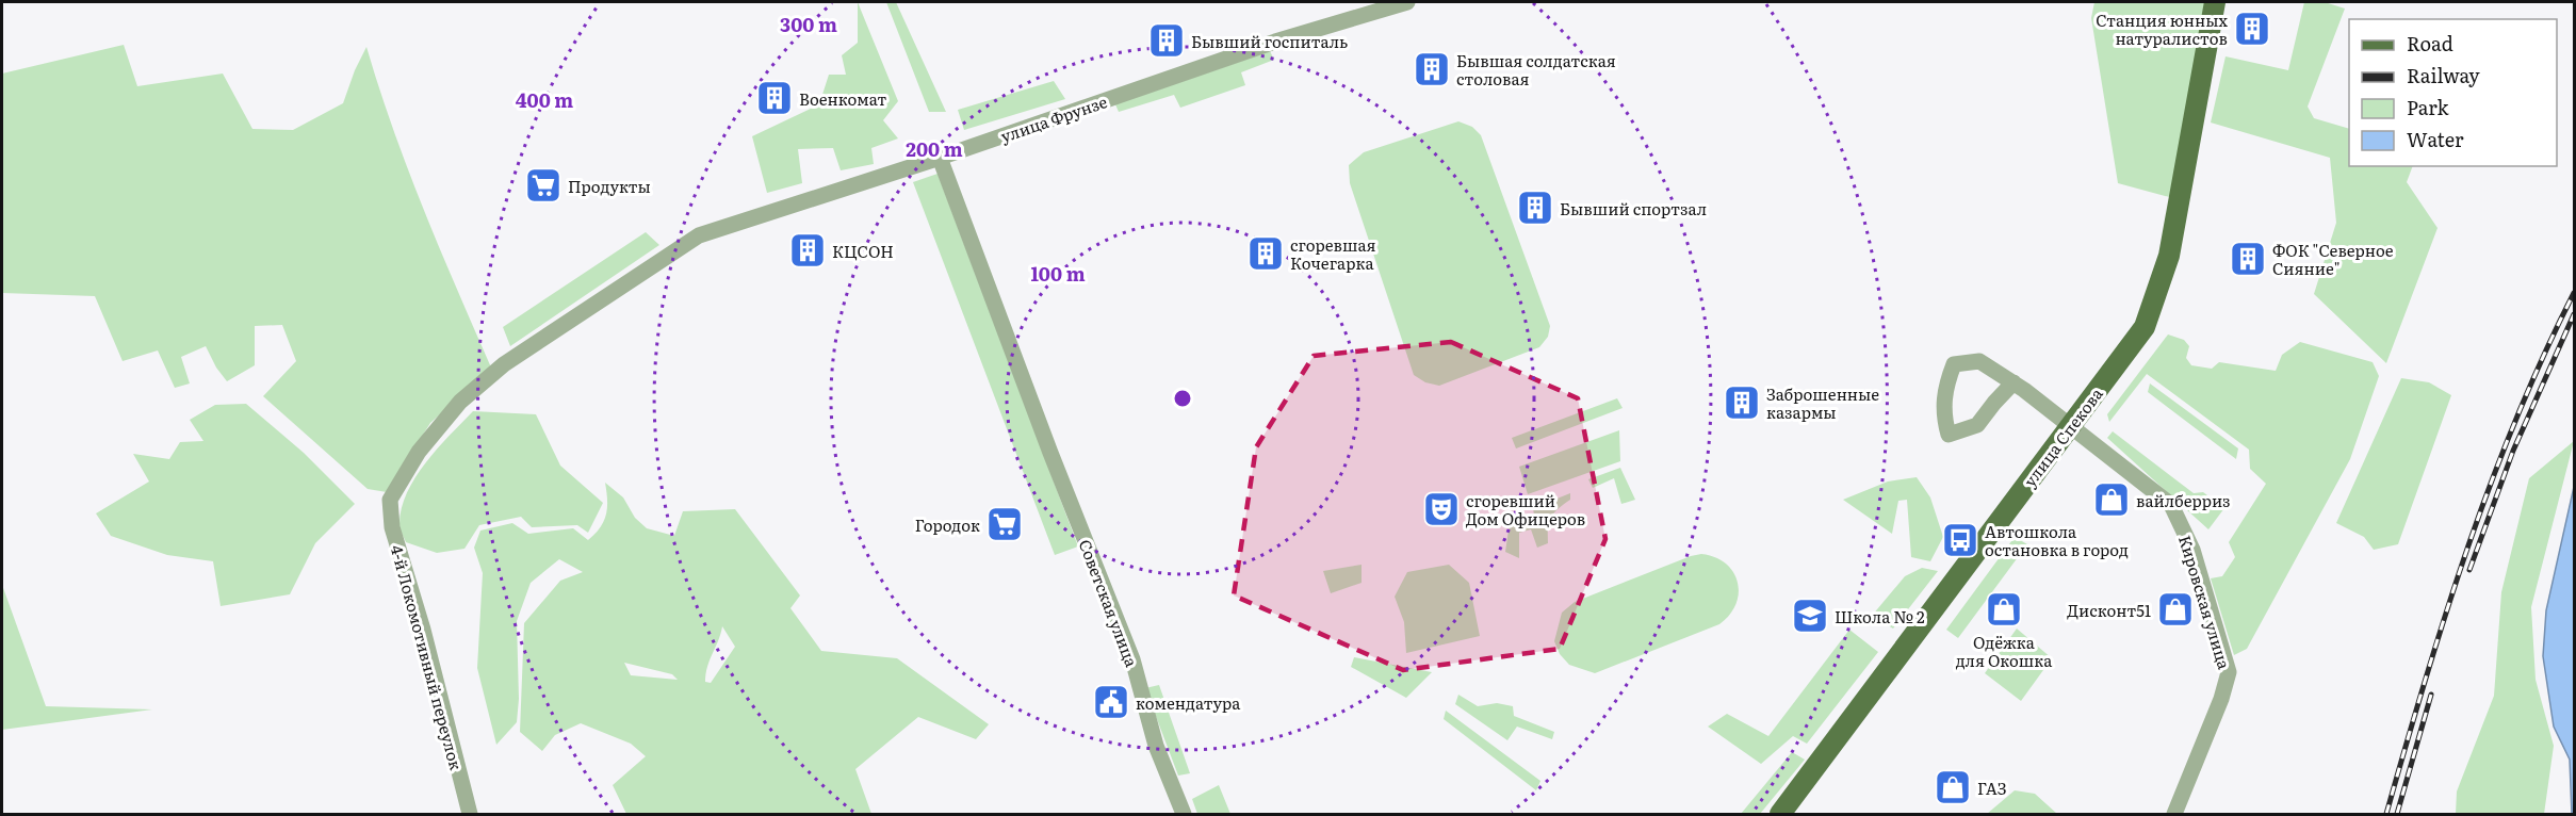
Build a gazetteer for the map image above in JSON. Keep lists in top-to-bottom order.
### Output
{
  "streets": {
    "main road": ["улица Спекова"],
    "street": [
      "улица Фрунзе",
      "Кировская улица",
      "Советская улица",
      "4-й Локомотивный переулок"
    ]
  },
  "crossings": [
    ["улица Фрунзе", "Советская улица"],
    ["улица Фрунзе", "4-й Локомотивный переулок"],
    ["улица Спекова", "Кировская улица"]
  ],
  "places": {
    "building": [
      "Станция юнных натуралистов",
      "Бывший госпиталь",
      "Бывшая солдатская столовая",
      "Военкомат",
      "Бывший спортзал",
      "КЦСОН",
      "сгоревшая Кочегарка",
      "ФОК \"Северное Сияние\"",
      "Заброшенные казармы"
    ],
    "supermarket": ["Продукты", "Городок"],
    "shop": [
      "вайлберриз",
      "Одёжка для Окошка",
      "Дисконт51",
      "ГАЗ"
    ],
    "theatre": ["сгоревший Дом Офицеров"],
    "bus stop": ["Автошкола остановка в город"],
    "school or university": ["Школа № 2"],
    "public building": ["комендатура"]
  },
  "legend": [
    "Road",
    "Railway",
    "Park",
    "Water"
  ],
  "rings": [
    "300 m",
    "400 m",
    "200 m",
    "100 m"
  ]
}
